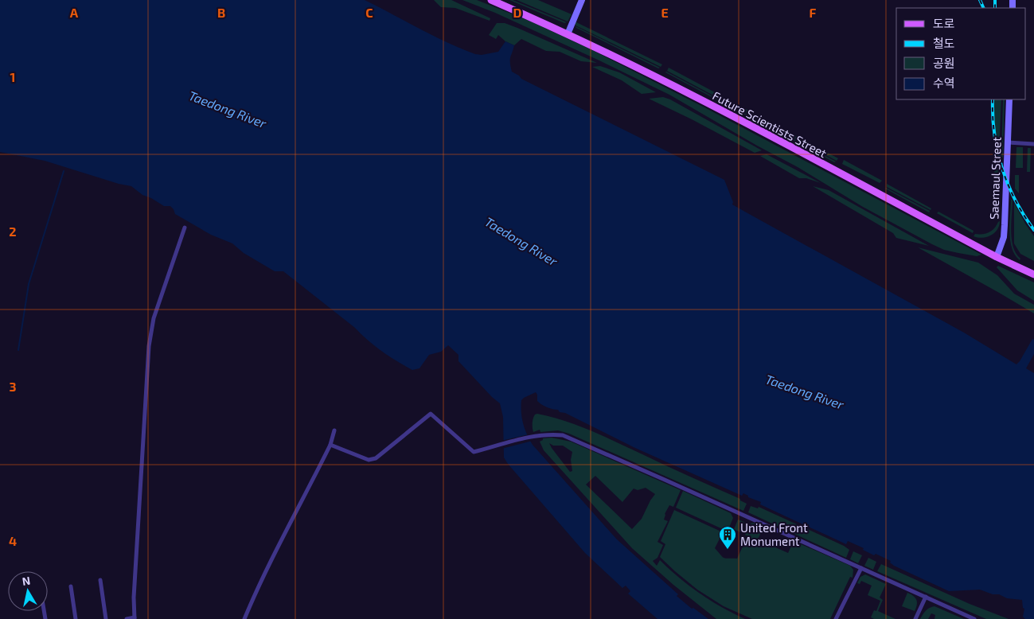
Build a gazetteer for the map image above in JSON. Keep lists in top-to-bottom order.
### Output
{
  "streets": {
    "main road": ["Future Scientists Street", "Saemaul Street"]
  },
  "crossings": [
    ["Future Scientists Street", "Saemaul Street"]
  ],
  "water": ["Taedong River"],
  "places": {
    "building": ["United Front Monument"]
  },
  "legend": [
    "도로",
    "철도",
    "공원",
    "수역"
  ],
  "north": "top",
  "grid": {
    "columns": [
      "A",
      "B",
      "C",
      "D",
      "E",
      "F"
    ],
    "rows": [
      "1",
      "2",
      "3",
      "4"
    ]
  }
}
